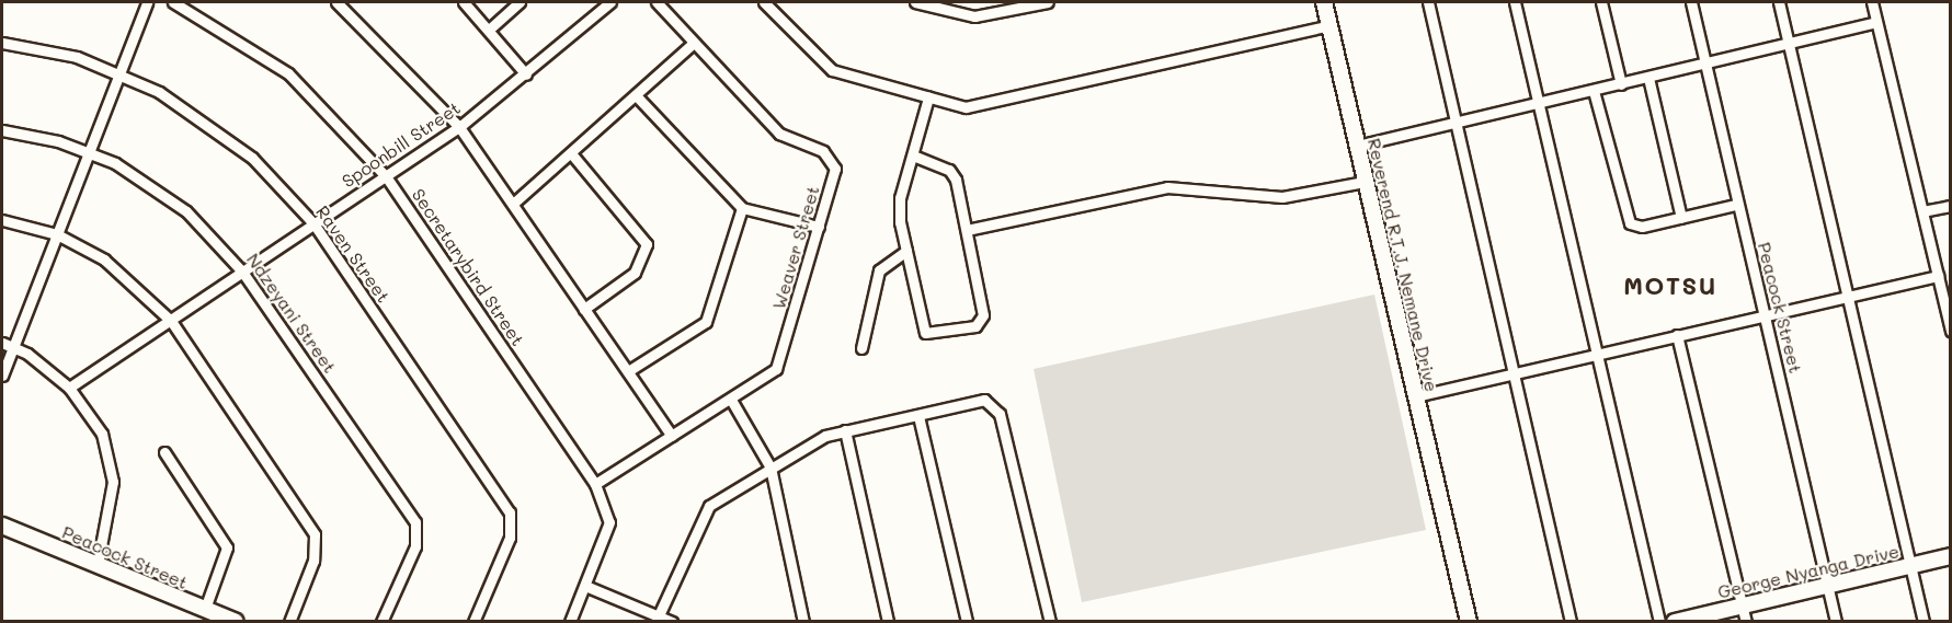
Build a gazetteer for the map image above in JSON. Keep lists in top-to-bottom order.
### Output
{
  "streets": {
    "street": [
      "Spoonbill Street",
      "Weaver Street",
      "Raven Street",
      "Reverend R.T.J. Nemane Drive",
      "Secretarybird Street",
      "Peacock Street",
      "Ndzeyani Street",
      "George Nyanga Drive"
    ]
  },
  "crossings": [
    ["Spoonbill Street", "Raven Street"],
    ["Spoonbill Street", "Secretarybird Street"],
    ["Spoonbill Street", "Ndzeyani Street"],
    ["Weaver Street", "Secretarybird Street"],
    ["Peacock Street", "George Nyanga Drive"]
  ],
  "districts": ["MOTSU"]
}
